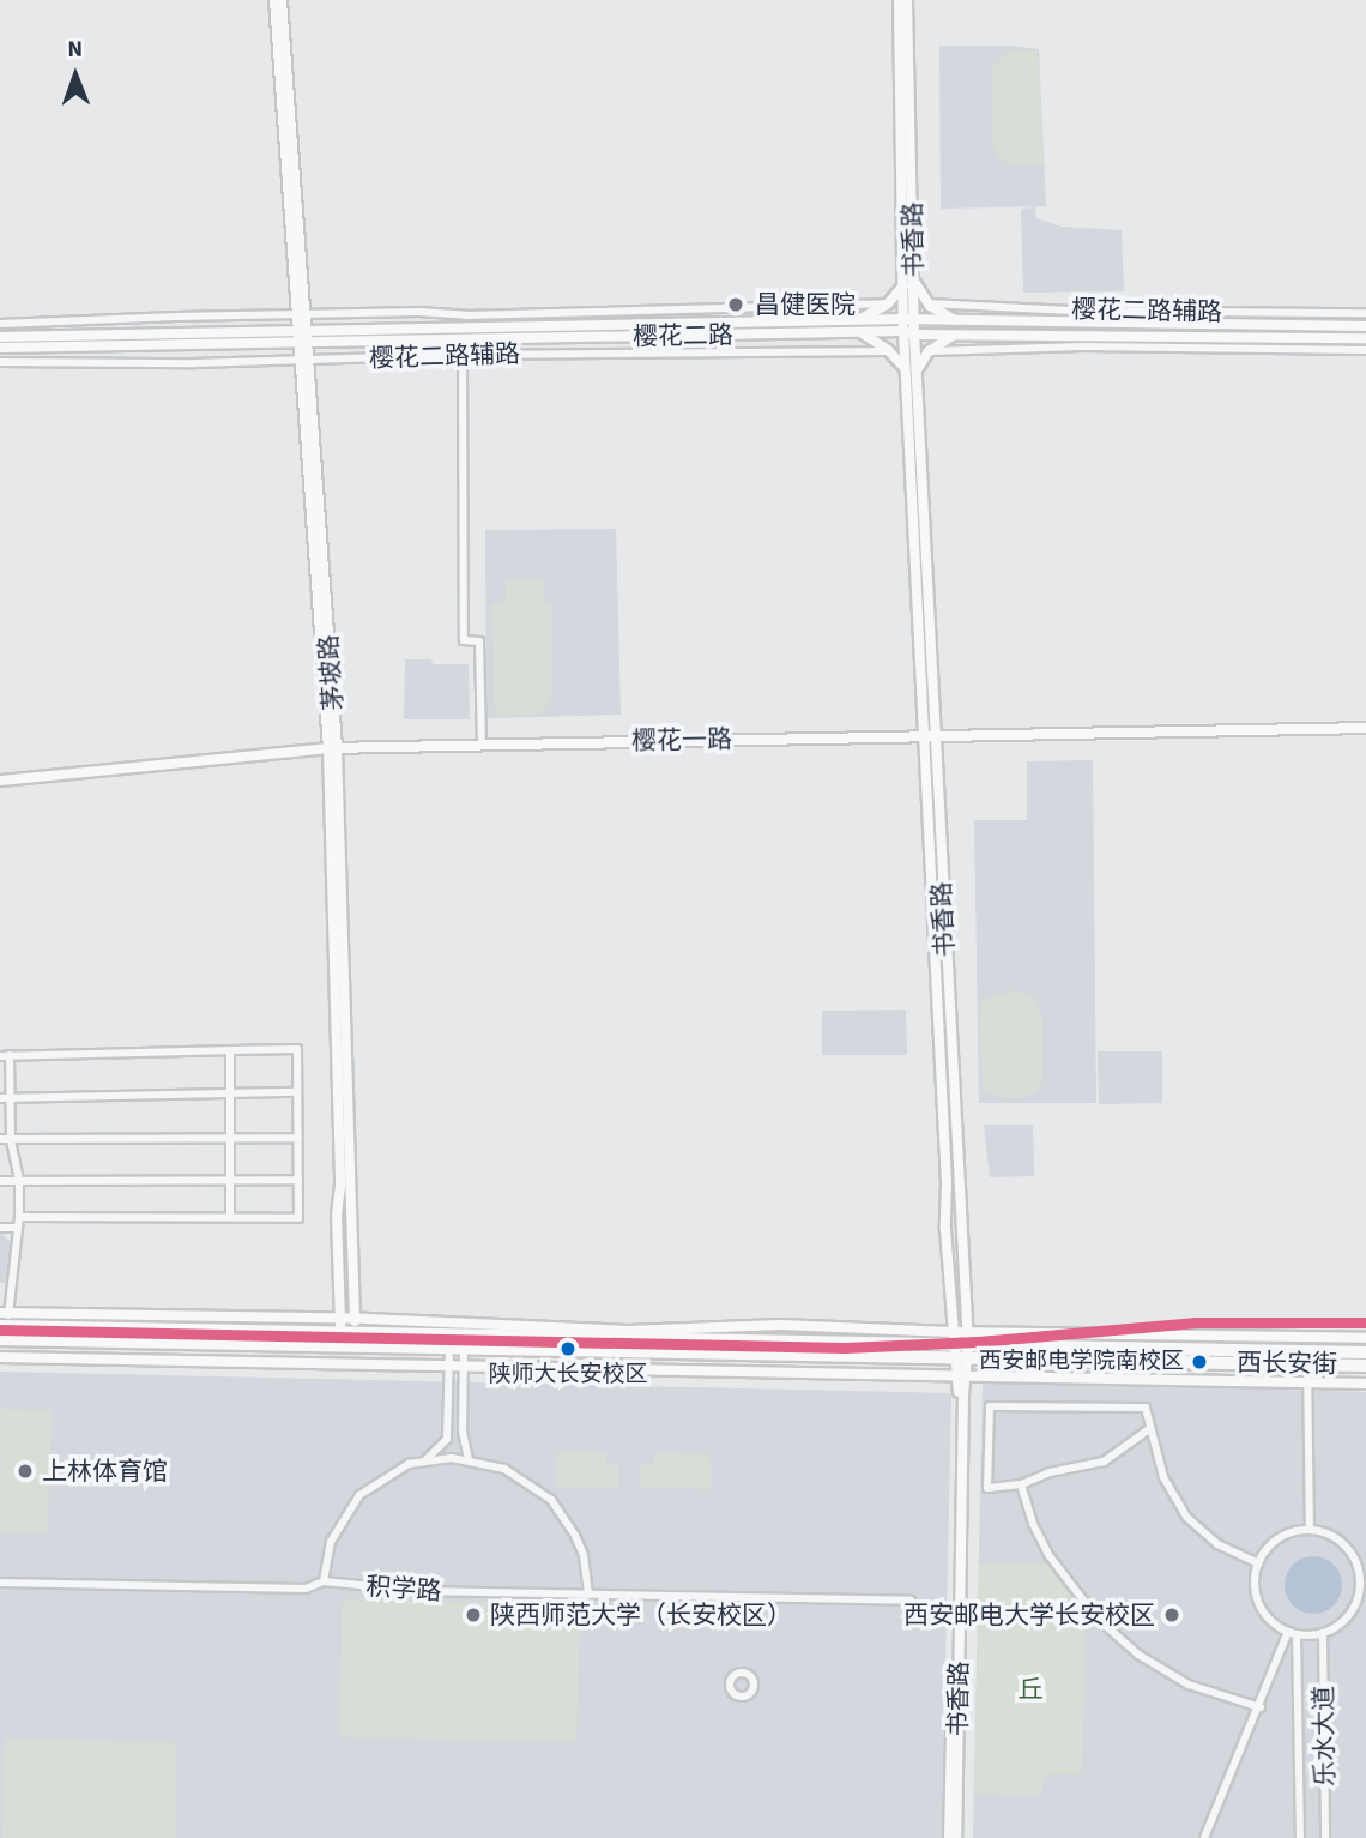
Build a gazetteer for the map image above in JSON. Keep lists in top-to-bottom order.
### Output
{
  "streets": {
    "main road": ["西长安街"],
    "street": [
      "书香路",
      "樱花二路辅路",
      "樱花二路",
      "茅坡路",
      "樱花一路",
      "积学路",
      "乐水大道"
    ]
  },
  "crossings": [
    ["书香路", "樱花二路"],
    ["书香路", "樱花一路"],
    ["书香路", "西长安街"],
    ["樱花二路辅路", "茅坡路"],
    ["樱花二路", "茅坡路"],
    ["茅坡路", "樱花一路"],
    ["茅坡路", "西长安街"]
  ],
  "parks": ["丘"],
  "places": [
    "昌健医院",
    "陕师大长安校区",
    "西安邮电学院南校区",
    "上林体育馆",
    "陕西师范大学（长安校区）",
    "西安邮电大学长安校区"
  ],
  "north": "top"
}
